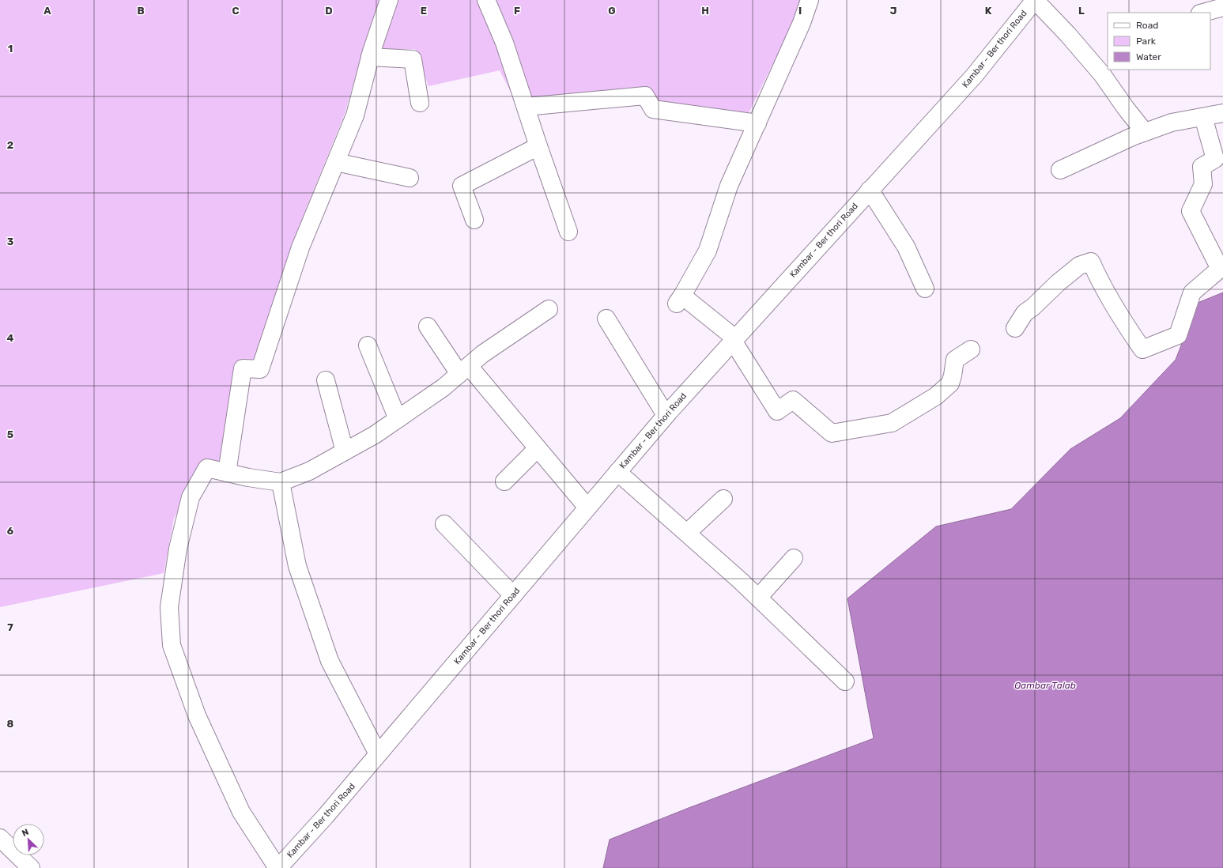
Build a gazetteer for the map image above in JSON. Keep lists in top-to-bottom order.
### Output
{
  "streets": {
    "street": ["Kambar - Ber thori Road"]
  },
  "water": ["Qambar Talab"],
  "legend": ["Road", "Park", "Water"],
  "north": "top left",
  "grid": {
    "columns": [
      "A",
      "B",
      "C",
      "D",
      "E",
      "F",
      "G",
      "H",
      "I",
      "J",
      "K",
      "L"
    ],
    "rows": [
      "1",
      "2",
      "3",
      "4",
      "5",
      "6",
      "7",
      "8"
    ]
  }
}
